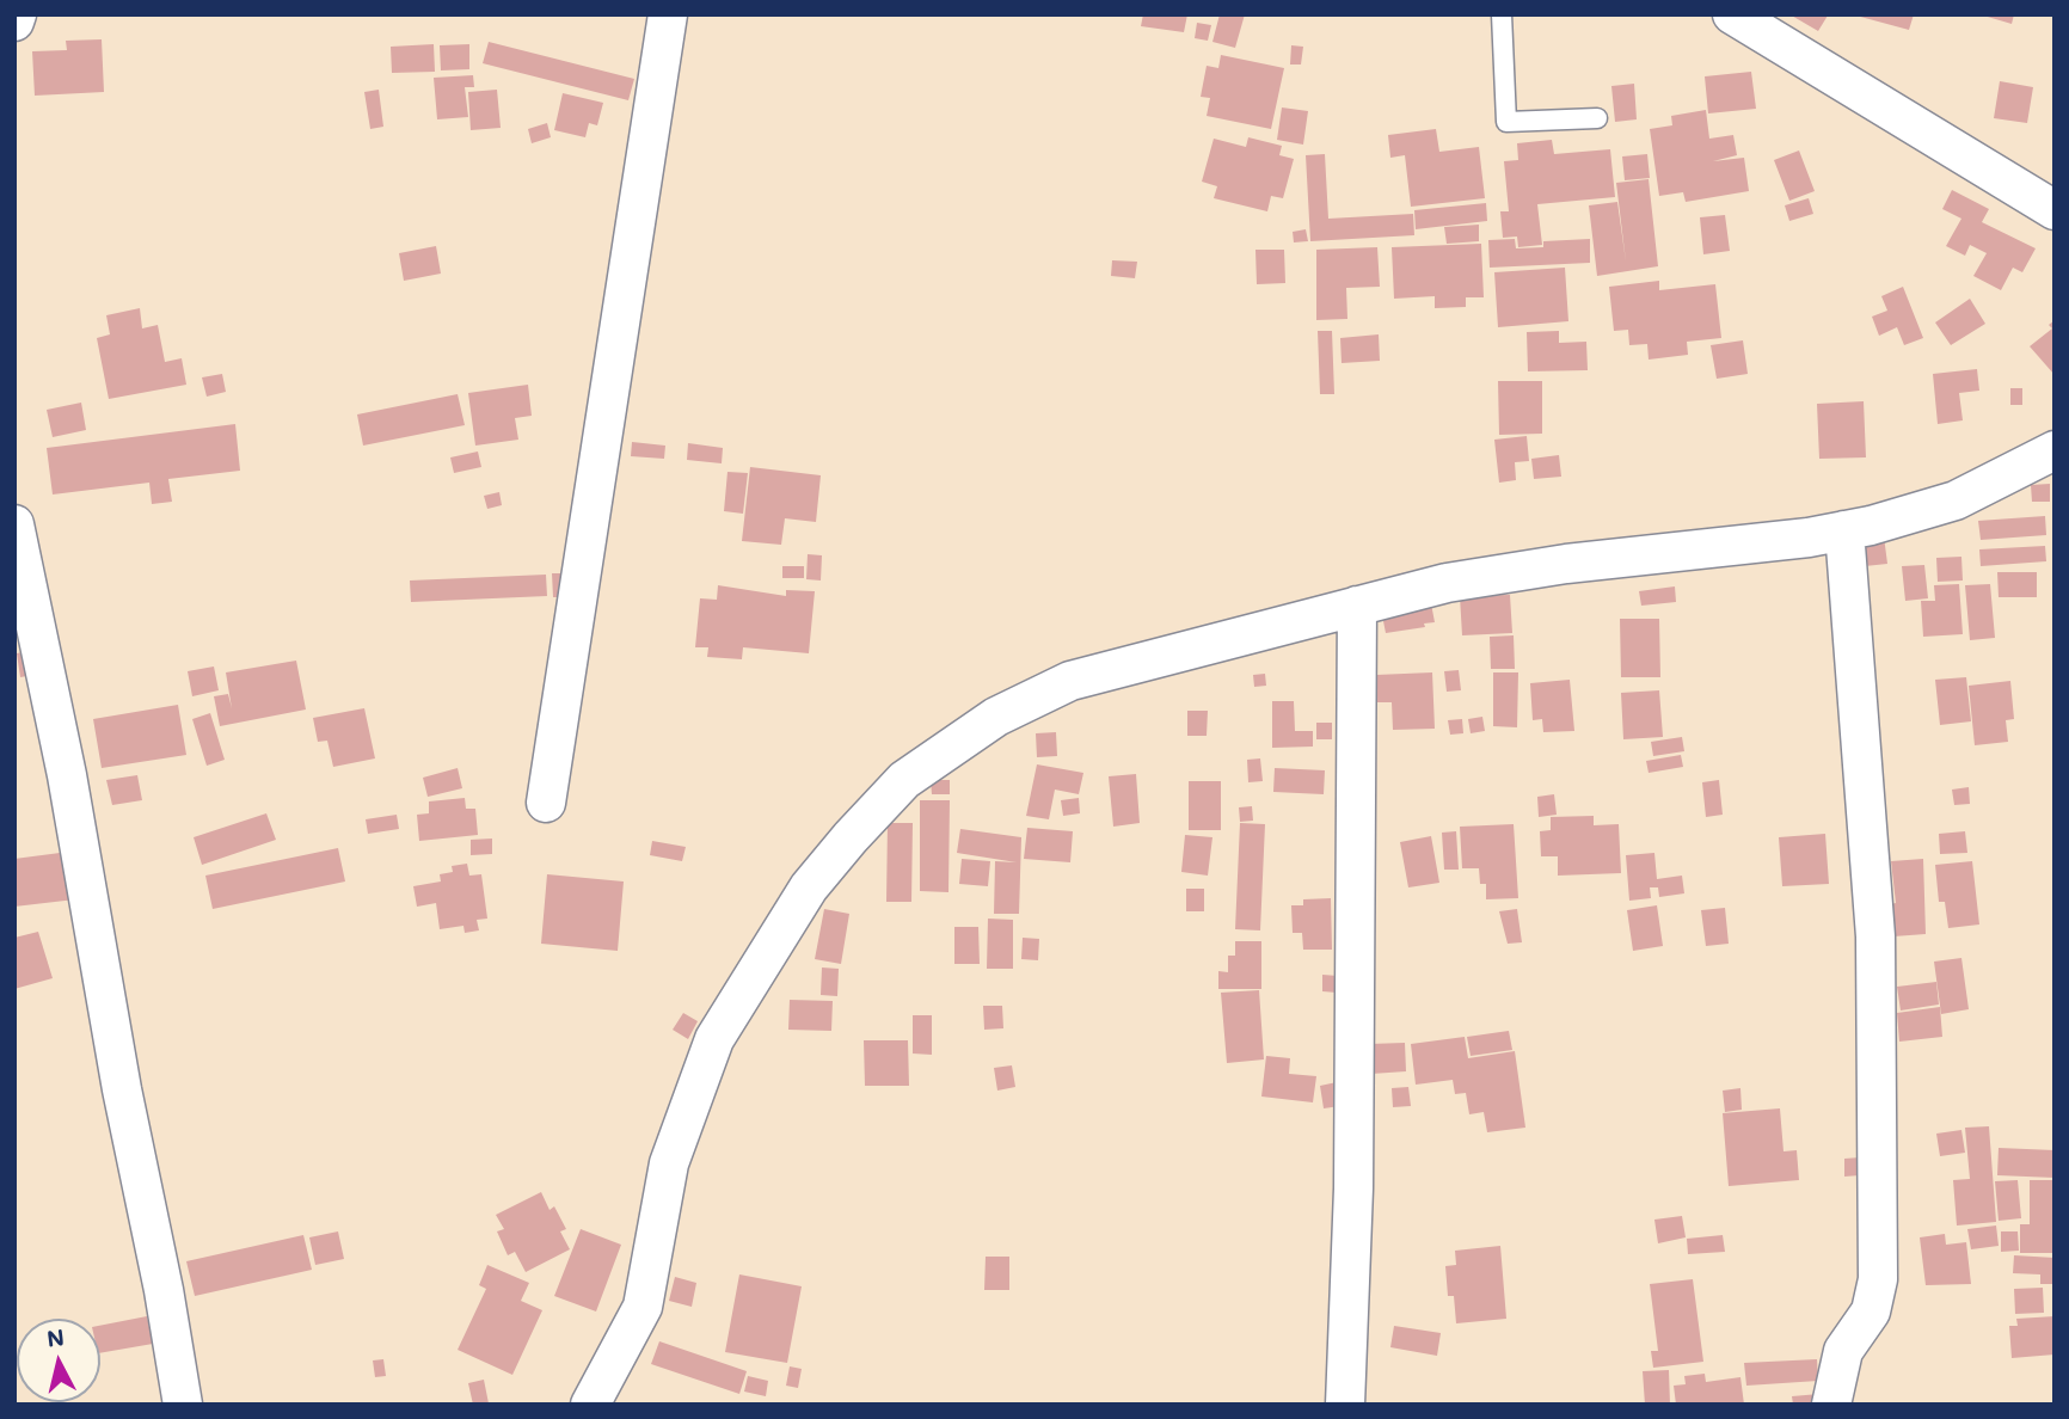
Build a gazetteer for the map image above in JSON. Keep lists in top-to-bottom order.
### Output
{
  "north": "top"
}
